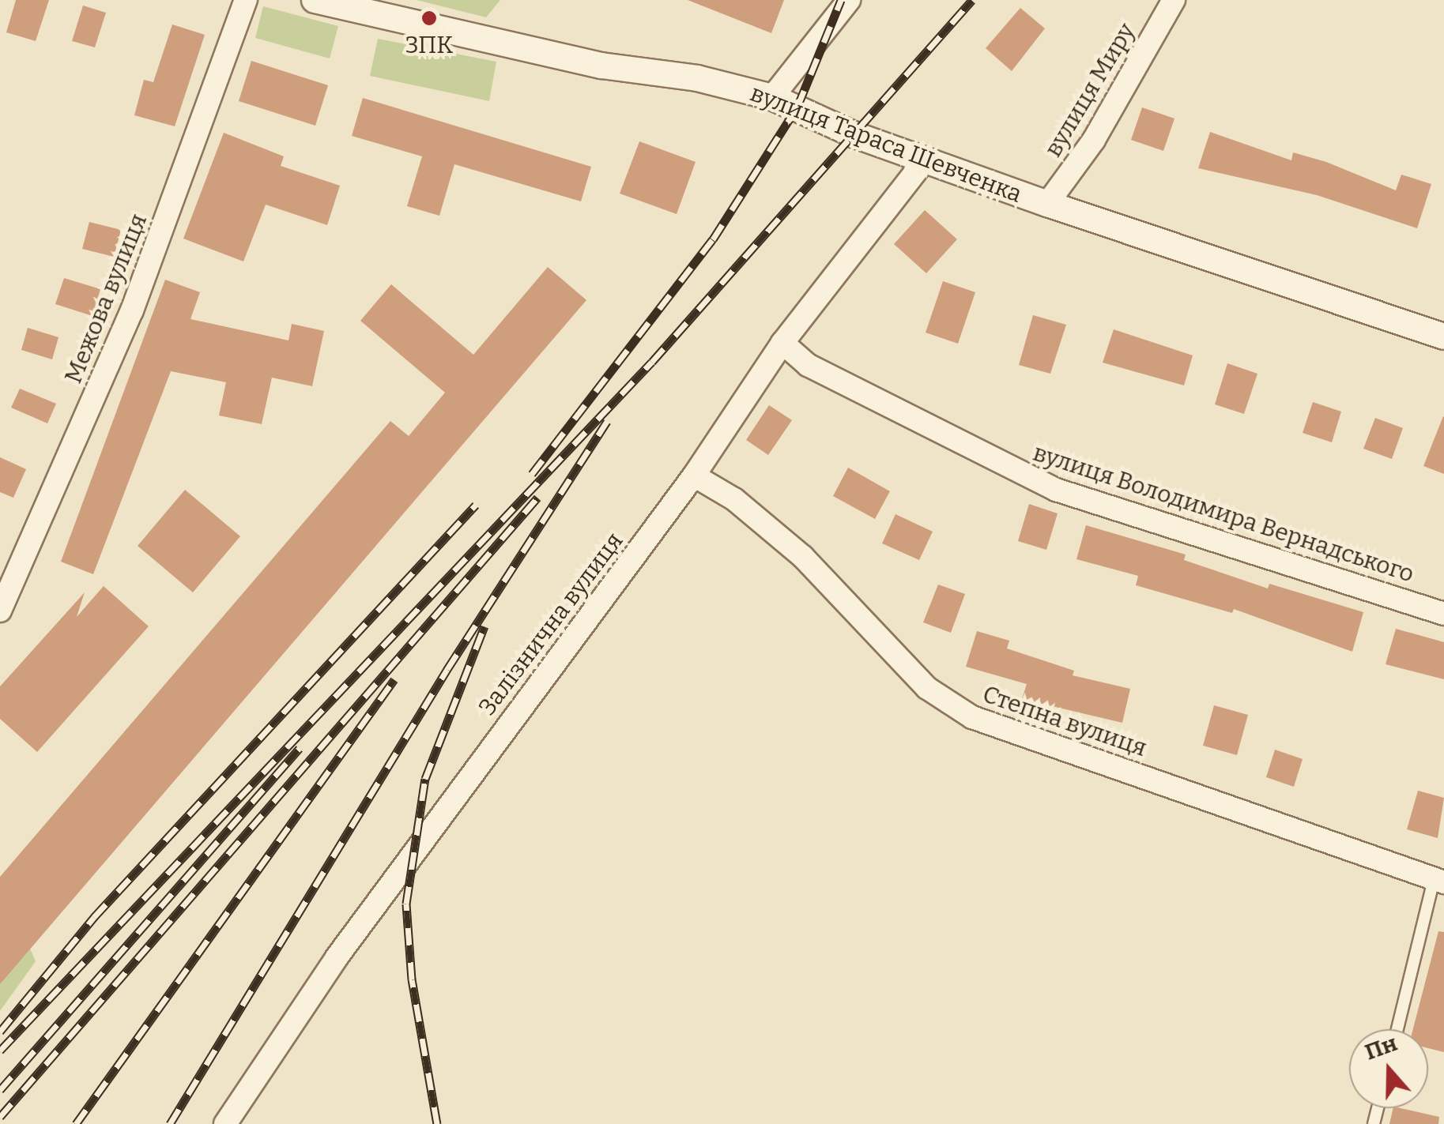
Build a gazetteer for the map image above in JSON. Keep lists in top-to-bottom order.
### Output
{
  "streets": {
    "street": [
      "вулиця Миру",
      "вулиця Тараса Шевченка",
      "Межова вулиця",
      "вулиця Володимира Вернадського",
      "Залізнична вулиця",
      "Степна вулиця"
    ]
  },
  "crossings": [
    ["вулиця Миру", "вулиця Тараса Шевченка"],
    ["вулиця Тараса Шевченка", "Залізнична вулиця"],
    ["вулиця Володимира Вернадського", "Залізнична вулиця"],
    ["Залізнична вулиця", "Степна вулиця"]
  ],
  "places": ["ЗПК"],
  "north": "top"
}
